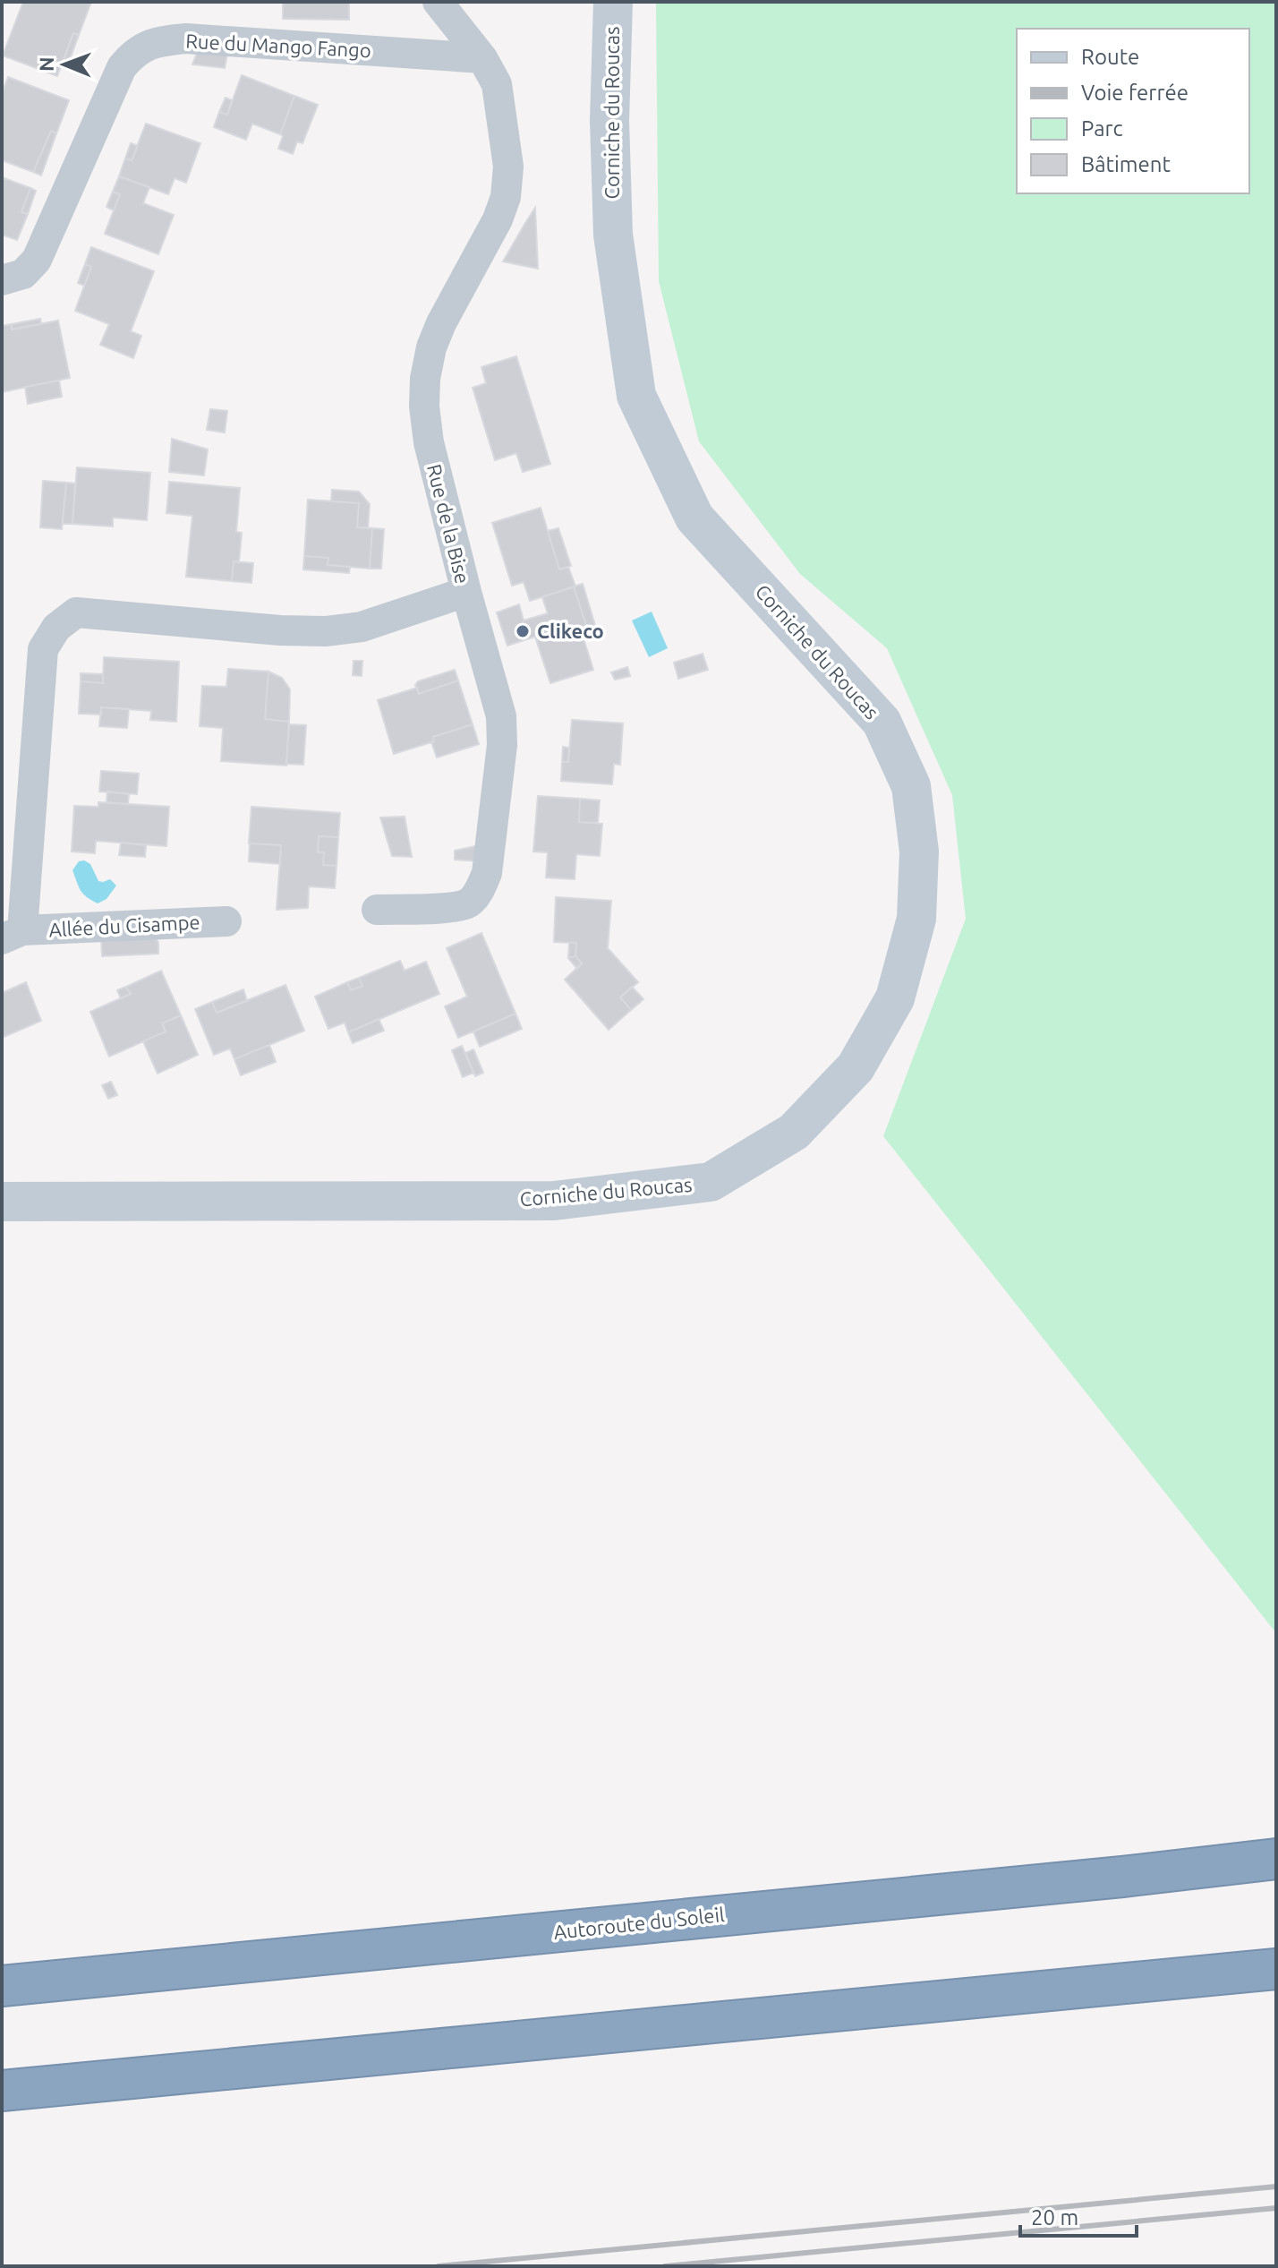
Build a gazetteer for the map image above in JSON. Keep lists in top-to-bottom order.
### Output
{
  "streets": {
    "highway": ["Autoroute du Soleil"],
    "main road": ["Corniche du Roucas"],
    "street": ["Rue du Mango Fango", "Rue de la Bise", "Allée du Cisampe"]
  },
  "crossings": [
    ["Rue du Mango Fango", "Rue de la Bise"],
    ["Rue de la Bise", "Allée du Cisampe"]
  ],
  "places": ["Clikeco"],
  "legend": [
    "Route",
    "Voie ferrée",
    "Parc",
    "Bâtiment"
  ],
  "scale_bar": "20 m",
  "north": "left"
}
